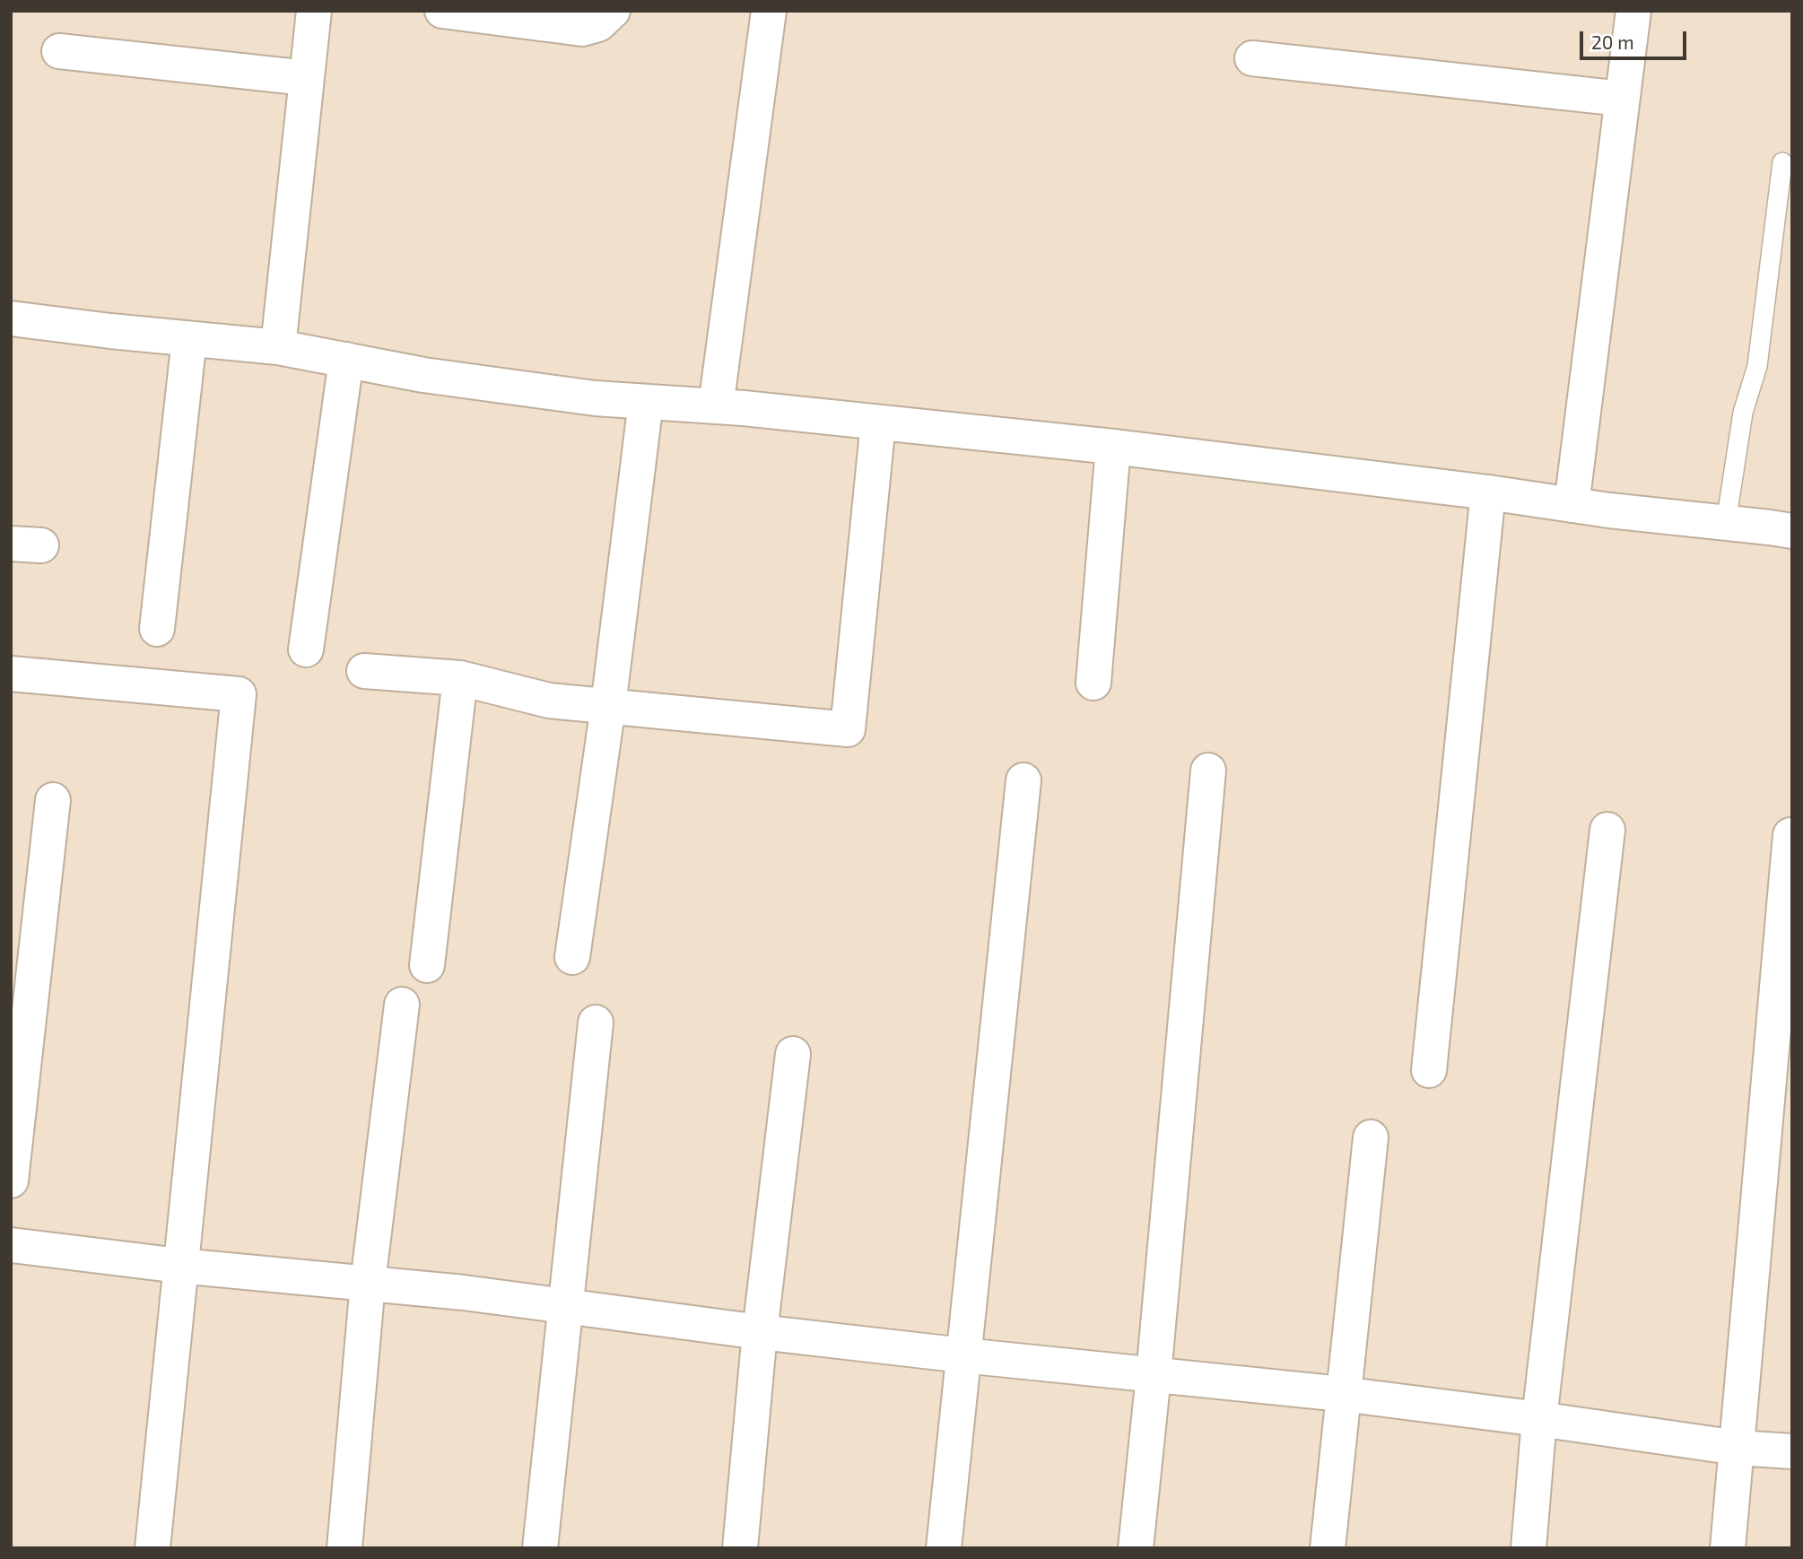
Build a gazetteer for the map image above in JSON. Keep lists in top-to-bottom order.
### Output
{
  "scale_bar": "20 m"
}
